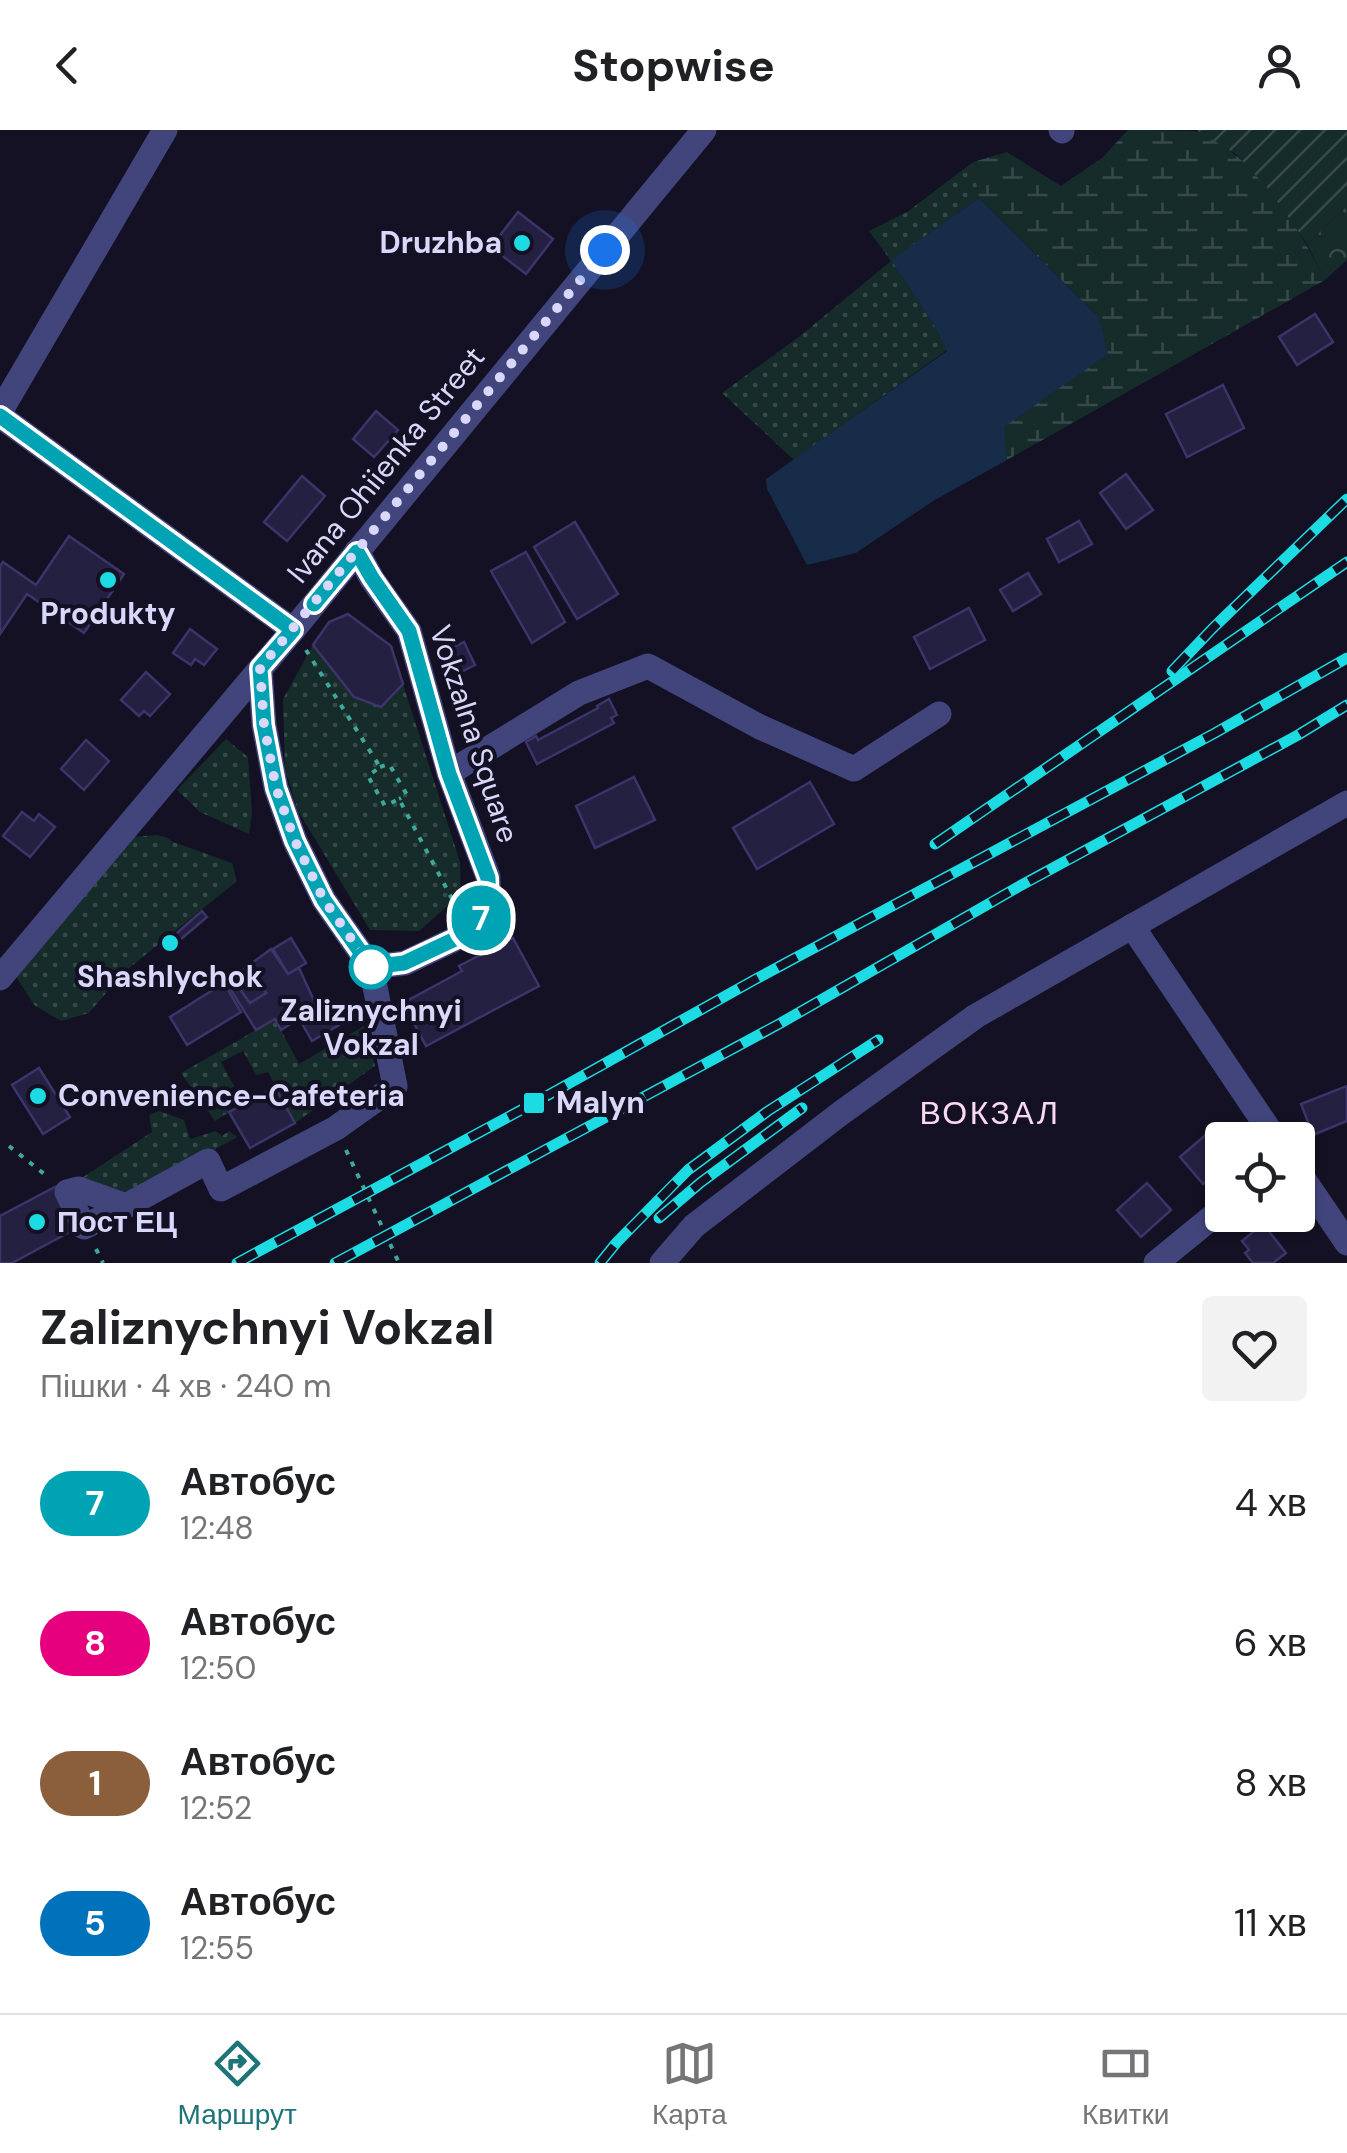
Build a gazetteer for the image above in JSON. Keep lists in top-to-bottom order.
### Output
{
  "streets": {
    "street": ["Ivana Ohiienka Street", "Vokzalna Square"]
  },
  "crossings": [
    ["Ivana Ohiienka Street", "Vokzalna Square"]
  ],
  "districts": ["ВОКЗАЛ"],
  "places": {
    "other": [
      "Druzhba",
      "Produkty",
      "Shashlychok",
      "Zaliznychnyi Vokzal",
      "Convenience-Cafeteria",
      "Пост ЕЦ"
    ],
    "transit": ["Malyn"]
  },
  "lines": ["bus line 7"],
  "page": {
    "header": "Stopwise",
    "on_map": "7",
    "heading": ["Zaliznychnyi Vokzal", "Пішки · 4 хв · 240 m"],
    "list": [
      {
        "mark": "7",
        "name": "Автобус",
        "note": "12:48",
        "value": "4 хв"
      },
      {
        "mark": "8",
        "name": "Автобус",
        "note": "12:50",
        "value": "6 хв"
      },
      {
        "mark": "1",
        "name": "Автобус",
        "note": "12:52",
        "value": "8 хв"
      },
      {
        "mark": "5",
        "name": "Автобус",
        "note": "12:55",
        "value": "11 хв"
      }
    ],
    "tabs": ["Маршрут", "Карта", "Квитки"]
  }
}
